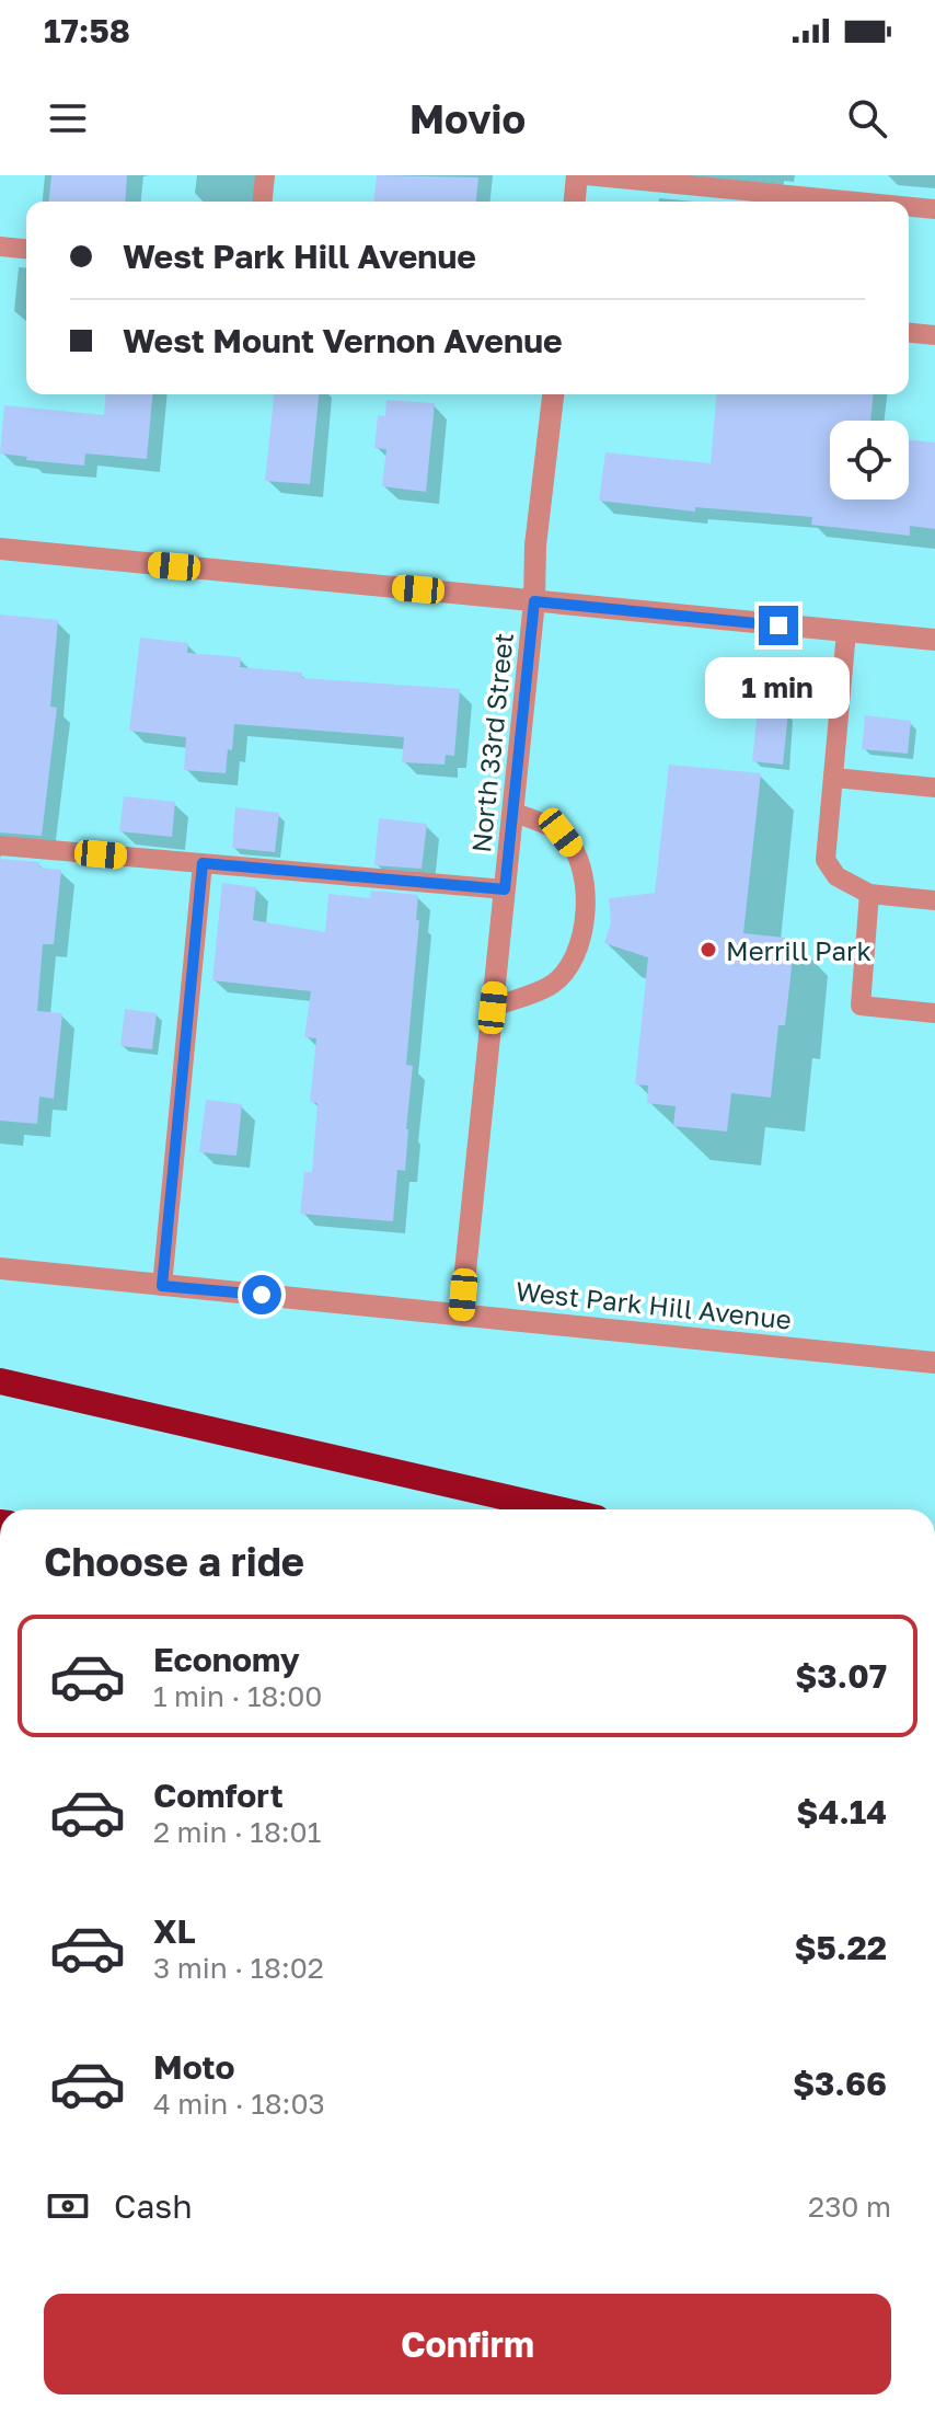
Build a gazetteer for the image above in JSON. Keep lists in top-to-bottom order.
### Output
{
  "streets": {
    "street": ["North 33rd Street", "West Park Hill Avenue"]
  },
  "crossings": [
    ["North 33rd Street", "West Park Hill Avenue"]
  ],
  "places": ["Merrill Park"],
  "page": {
    "status": "17:58",
    "header": "Movio",
    "banner": ["West Park Hill Avenue", "West Mount Vernon Avenue"],
    "bubble": "1 min",
    "heading": "Choose a ride",
    "list": [
      {
        "name": "Economy",
        "note": "1 min · 18:00",
        "value": "$3.07"
      },
      {
        "name": "Comfort",
        "note": "2 min · 18:01",
        "value": "$4.14"
      },
      {
        "name": "XL",
        "note": "3 min · 18:02",
        "value": "$5.22"
      },
      {
        "name": "Moto",
        "note": "4 min · 18:03",
        "value": "$3.66"
      }
    ],
    "pay": ["Cash", "230 m"],
    "buttons": "Confirm"
  }
}
